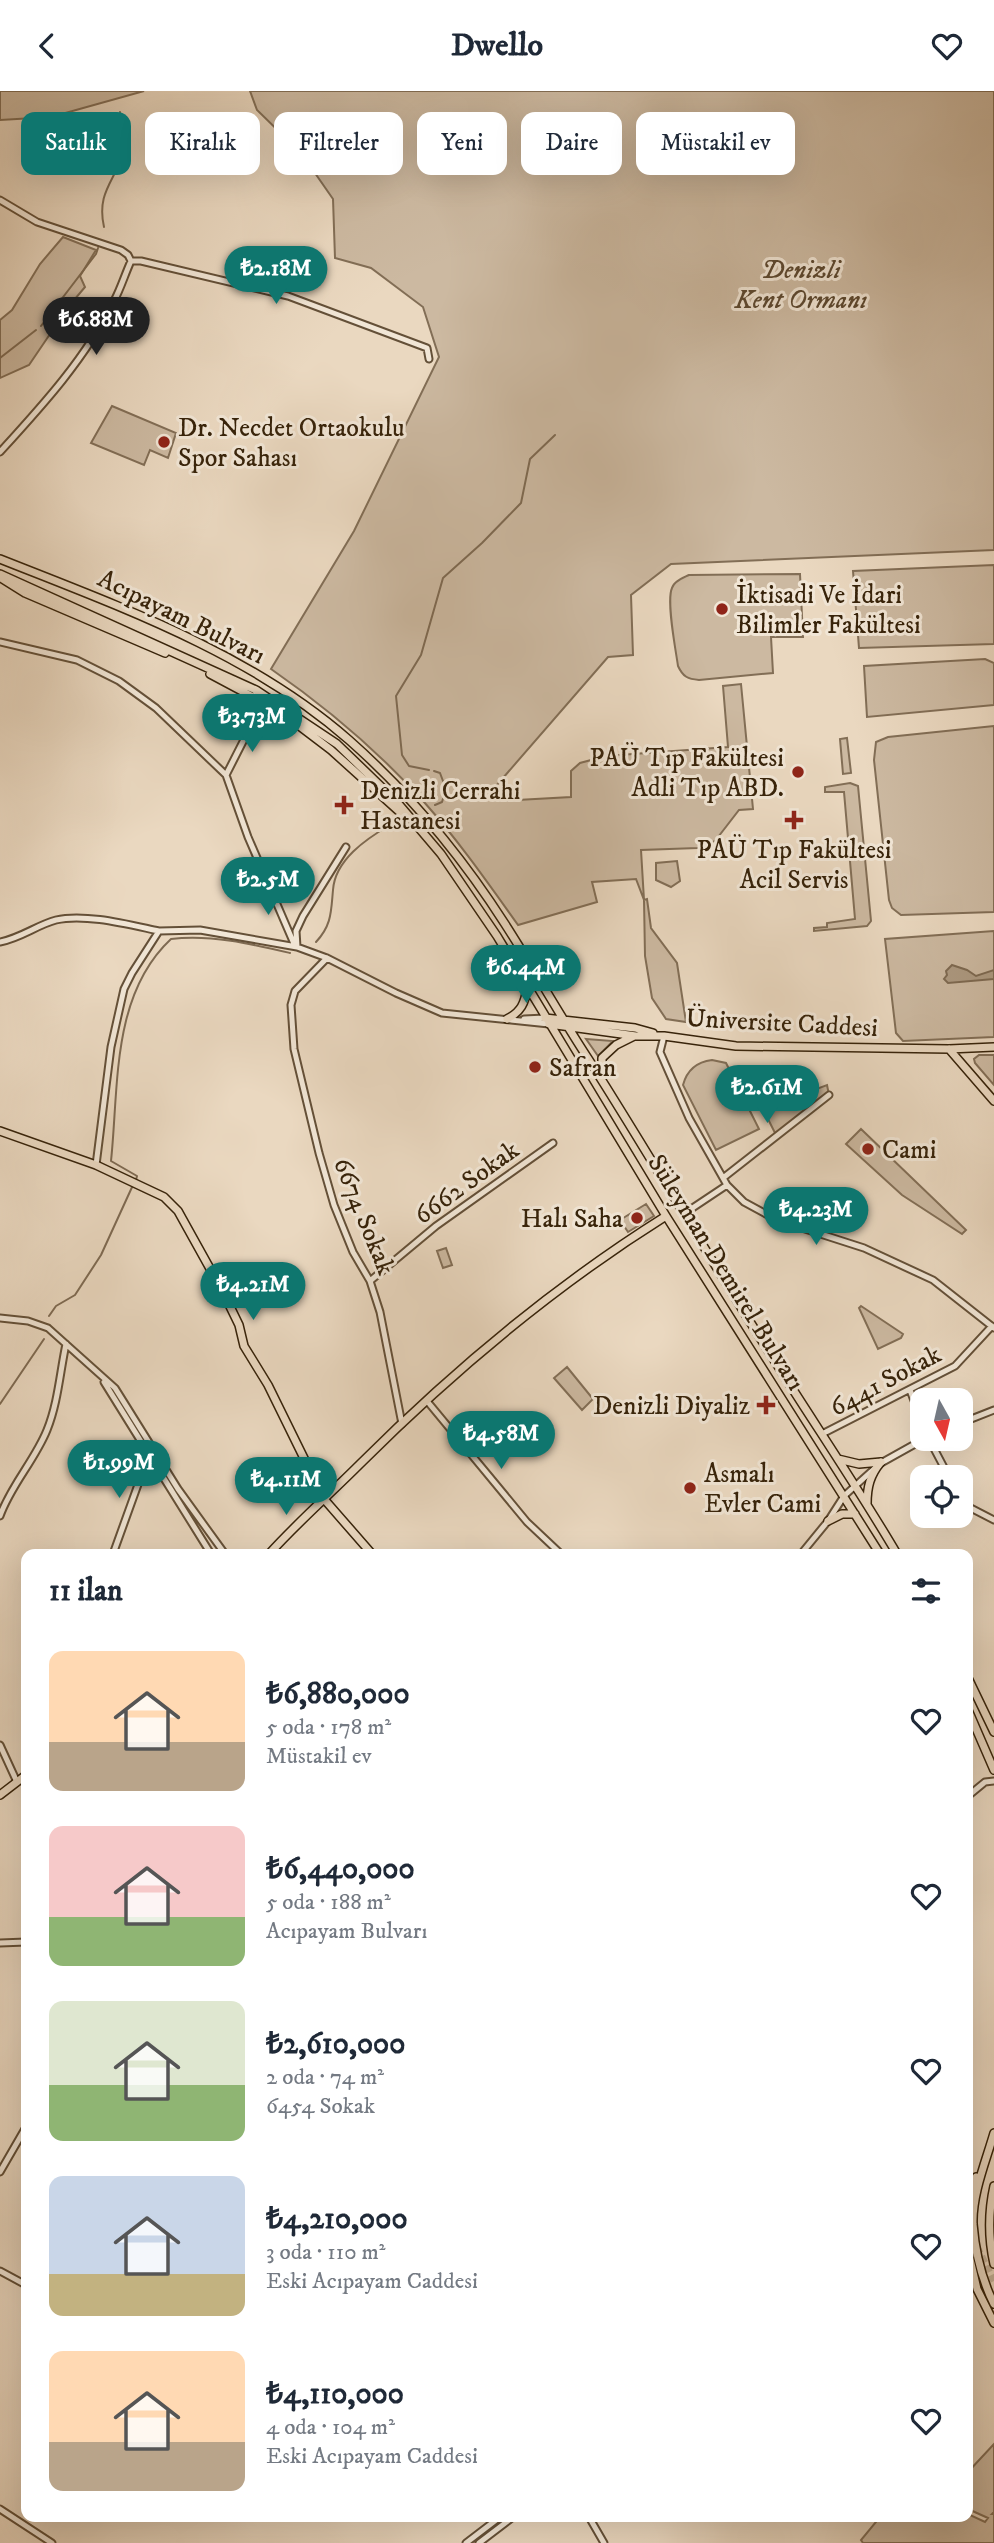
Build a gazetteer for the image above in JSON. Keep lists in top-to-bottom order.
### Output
{
  "streets": {
    "main road": ["Acıpayam Bulvarı", "Üniversite Caddesi", "Süleyman Demirel Bulvarı"],
    "street": ["6662 Sokak", "6674 Sokak", "6441 Sokak"]
  },
  "crossings": [
    ["Acıpayam Bulvarı", "Üniversite Caddesi"],
    ["Acıpayam Bulvarı", "Süleyman Demirel Bulvarı"],
    ["Üniversite Caddesi", "Süleyman Demirel Bulvarı"],
    ["6662 Sokak", "6674 Sokak"],
    ["Süleyman Demirel Bulvarı", "6441 Sokak"]
  ],
  "parks": ["Denizli Kent Ormanı"],
  "places": {
    "other": [
      "Dr. Necdet Ortaokulu Spor Sahası",
      "İktisadi Ve İdari Bilimler Fakültesi",
      "PAÜ Tıp Fakültesi Adli Tıp ABD.",
      "Safran",
      "Cami",
      "Halı Saha",
      "Asmalı Evler Cami"
    ],
    "health": ["Denizli Cerrahi Hastanesi", "PAÜ Tıp Fakültesi Acil Servis", "Denizli Diyaliz"]
  },
  "north": "bottom",
  "page": {
    "header": "Dwello",
    "chip": [
      "Satılık",
      "Kiralık",
      "Filtreler",
      "Yeni",
      "Daire",
      "Müstakil ev"
    ],
    "price": [
      "₺2.18M",
      "₺6.88M",
      "₺3.73M",
      "₺2.5M",
      "₺6.44M",
      "₺2.61M",
      "₺4.23M",
      "₺4.21M",
      "₺4.58M",
      "₺1.99M",
      "₺4.11M"
    ],
    "heading": "11 ilan",
    "list": [
      {
        "name": "₺6,880,000",
        "note": "5 oda · 178 m² · Müstakil ev"
      },
      {
        "name": "₺6,440,000",
        "note": "5 oda · 188 m² · Acıpayam Bulvarı"
      },
      {
        "name": "₺2,610,000",
        "note": "2 oda · 74 m² · 6454 Sokak"
      },
      {
        "name": "₺4,210,000",
        "note": "3 oda · 110 m² · Eski Acıpayam Caddesi"
      },
      {
        "name": "₺4,110,000",
        "note": "4 oda · 104 m² · Eski Acıpayam Caddesi"
      }
    ]
  }
}
